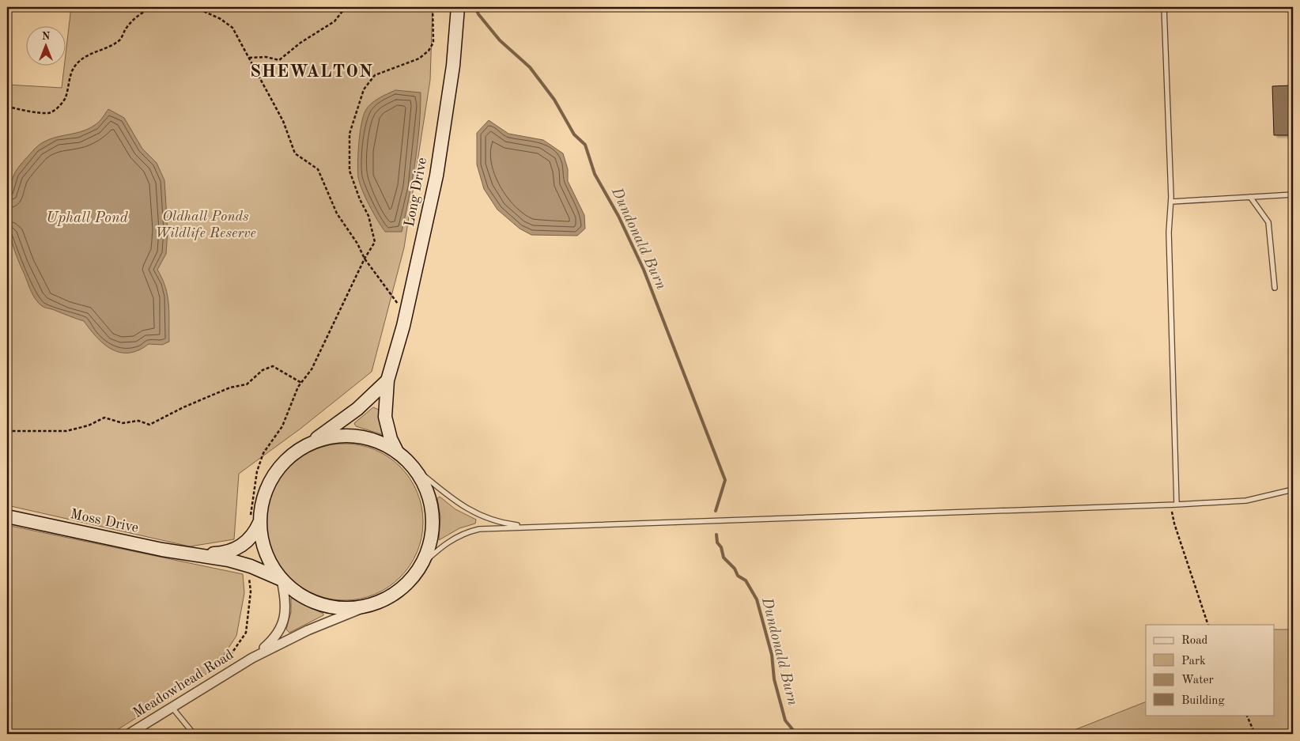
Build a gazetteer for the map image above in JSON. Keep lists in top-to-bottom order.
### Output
{
  "streets": {
    "main road": ["Long Drive", "Moss Drive"],
    "street": ["Meadowhead Road"]
  },
  "crossings": [
    ["Moss Drive", "Meadowhead Road"]
  ],
  "districts": ["SHEWALTON"],
  "water": ["Uphall Pond", "Dundonald Burn"],
  "parks": ["Oldhall Ponds Wildlife Reserve"],
  "legend": [
    "Road",
    "Park",
    "Water",
    "Building"
  ],
  "north": "top"
}
